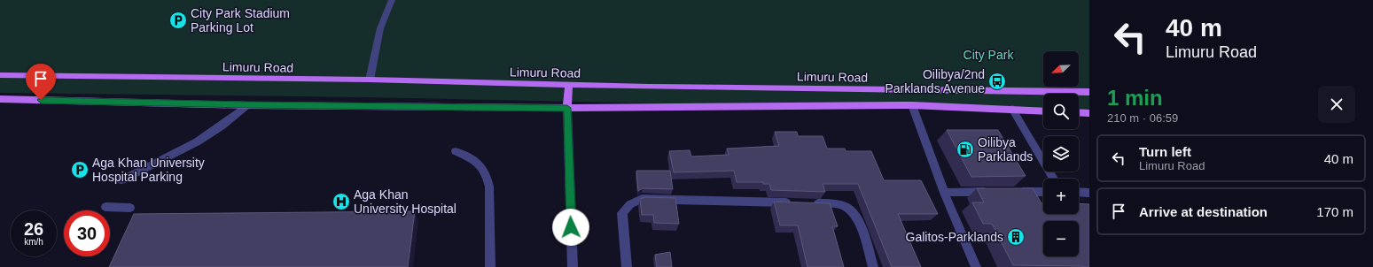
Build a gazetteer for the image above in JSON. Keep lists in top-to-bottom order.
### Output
{
  "streets": {
    "main road": ["Limuru Road"]
  },
  "parks": ["City Park"],
  "places": {
    "parking": ["City Park Stadium Parking Lot", "Aga Khan University Hospital Parking"],
    "bus stop": ["Oilibya/2nd Parklands Avenue"],
    "fuel station": ["Oilibya Parklands"],
    "hospital": ["Aga Khan University Hospital"],
    "building": ["Galitos-Parklands"]
  },
  "north": "bottom left",
  "page": {
    "turn": ["40 m", "Limuru Road"],
    "map_buttons": ["+", "−"],
    "heading": ["1 min", "210 m · 06:59"],
    "list": [
      {
        "name": "Turn left",
        "note": "Limuru Road",
        "value": "40 m"
      },
      {
        "name": "Arrive at destination",
        "value": "170 m"
      }
    ],
    "speed": "26 km/h",
    "limit": "30"
  }
}
